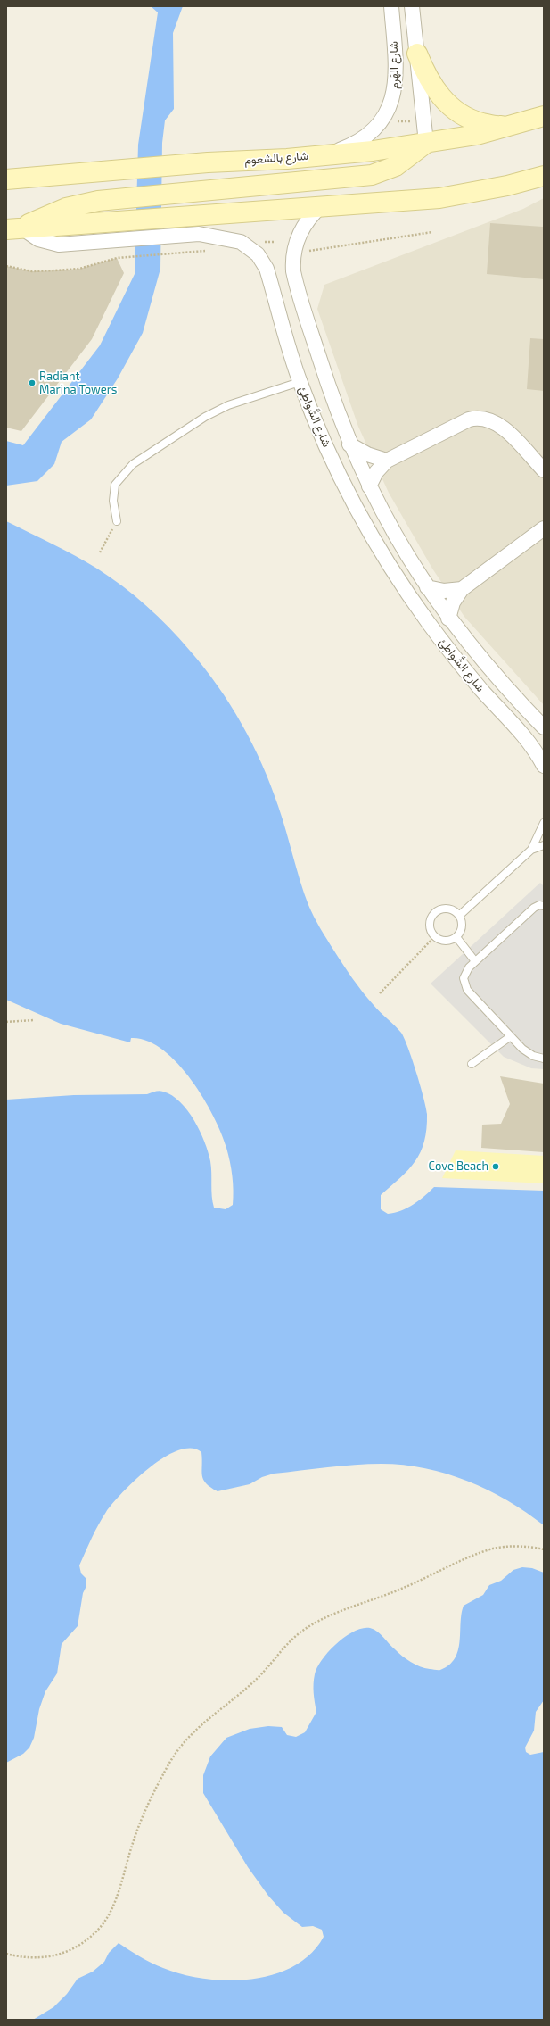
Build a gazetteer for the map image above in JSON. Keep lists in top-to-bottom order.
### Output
{
  "streets": {
    "main road": ["شارع بالشعوم"],
    "street": ["شارع الهَرم", "شارع الشَّواطِئ"]
  },
  "crossings": [
    ["شارع الهَرم", "شارع بالشعوم"]
  ],
  "places": ["Radiant Marina Towers", "Cove Beach"]
}
